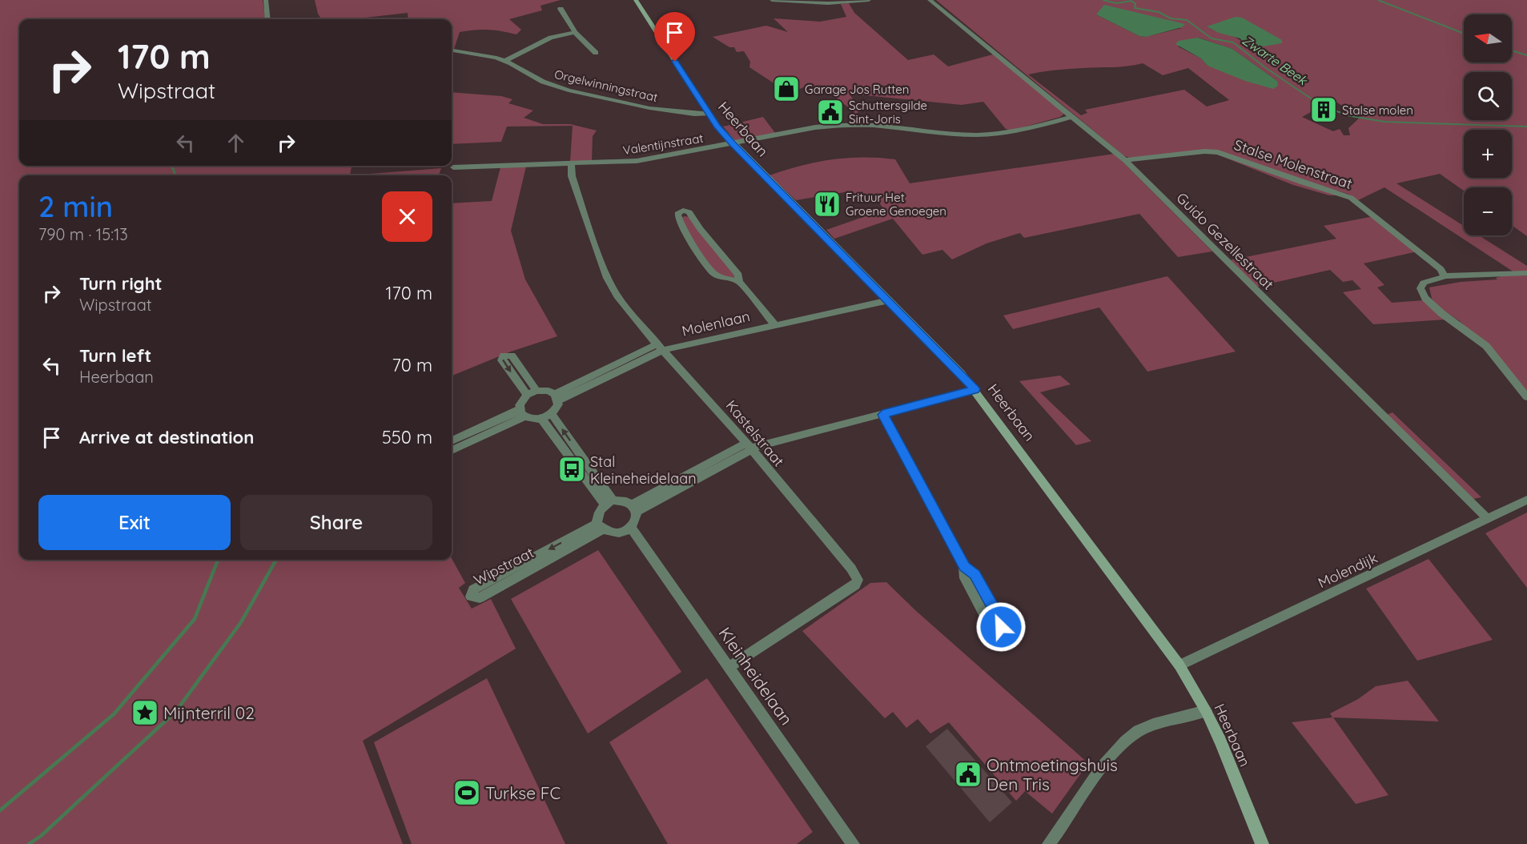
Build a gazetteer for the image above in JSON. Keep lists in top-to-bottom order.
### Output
{
  "streets": {
    "street": [
      "Orgelwinningstraat",
      "Heerbaan",
      "Valentijnstraat",
      "Stalse Molenstraat",
      "Guido Gezellestraat",
      "Molenlaan",
      "Kastelstraat",
      "Wipstraat",
      "Molendijk",
      "Kleinheidelaan"
    ]
  },
  "crossings": [
    ["Orgelwinningstraat", "Heerbaan"],
    ["Heerbaan", "Valentijnstraat"],
    ["Heerbaan", "Molenlaan"],
    ["Heerbaan", "Molendijk"],
    ["Valentijnstraat", "Guido Gezellestraat"],
    ["Valentijnstraat", "Kastelstraat"],
    ["Stalse Molenstraat", "Guido Gezellestraat"],
    ["Guido Gezellestraat", "Molendijk"],
    ["Molenlaan", "Kastelstraat"],
    ["Kastelstraat", "Kleinheidelaan"],
    ["Wipstraat", "Kleinheidelaan"]
  ],
  "water": ["Zwarte Beek"],
  "places": {
    "shop": ["Garage Jos Rutten"],
    "building": ["Stalse molen"],
    "public building": ["Schuttersgilde Sint-Joris", "Ontmoetingshuis Den Tris"],
    "restaurant": ["Frituur Het Groene Genoegen"],
    "bus stop": ["Stal Kleineheidelaan"],
    "place": ["Mijnterril 02"],
    "sports": ["Turkse FC"]
  },
  "north": "left",
  "page": {
    "map_buttons": ["+", "−"],
    "turn": ["170 m", "Wipstraat"],
    "heading": ["2 min", "790 m · 15:13"],
    "list": [
      {
        "name": "Turn right",
        "note": "Wipstraat",
        "value": "170 m"
      },
      {
        "name": "Turn left",
        "note": "Heerbaan",
        "value": "70 m"
      },
      {
        "name": "Arrive at destination",
        "value": "550 m"
      }
    ],
    "buttons": ["Exit", "Share"]
  }
}
